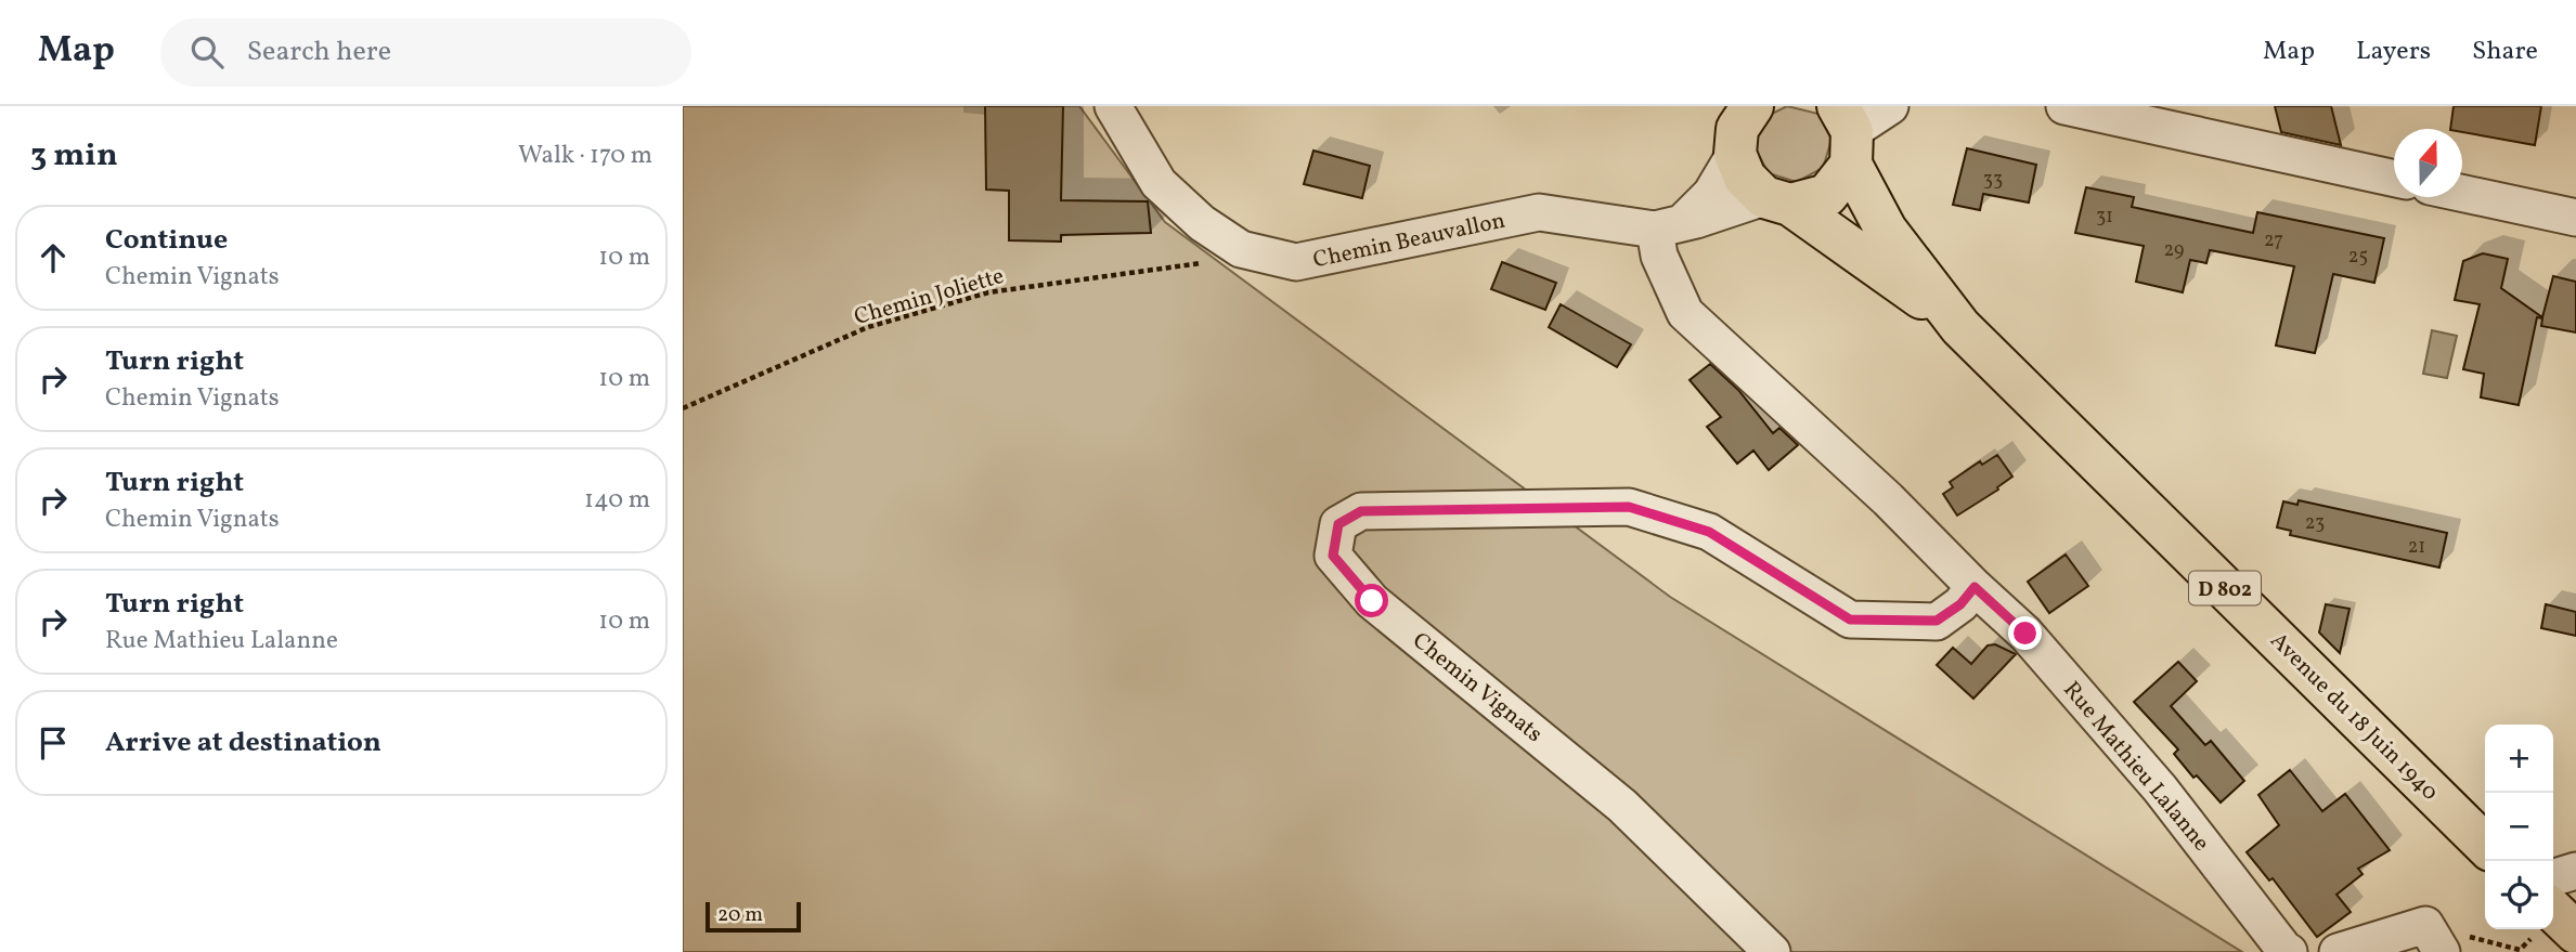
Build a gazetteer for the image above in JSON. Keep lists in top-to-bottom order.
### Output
{
  "streets": {
    "main road": ["D 802", "Avenue du 18 Juin 1940"],
    "street": ["Chemin Beauvallon", "Chemin Vignats", "Rue Mathieu Lalanne"],
    "path": ["Chemin Joliette"]
  },
  "crossings": [
    ["Chemin Beauvallon", "Chemin Joliette"],
    ["Chemin Beauvallon", "Avenue du 18 Juin 1940"],
    ["Chemin Vignats", "Rue Mathieu Lalanne"]
  ],
  "house_numbers": [
    "33",
    "31",
    "27",
    "29",
    "25",
    "23",
    "21"
  ],
  "scale_bar": "20 m",
  "north": "top",
  "page": {
    "header": "Map",
    "search": "Search here",
    "nav": ["Map", "Layers", "Share"],
    "heading": ["3 min", "Walk · 170 m"],
    "list": [
      ["Continue", "Chemin Vignats", "10 m"],
      ["Turn right", "Chemin Vignats", "10 m"],
      ["Turn right", "Chemin Vignats", "140 m"],
      ["Turn right", "Rue Mathieu Lalanne", "10 m"],
      "Arrive at destination"
    ],
    "map_buttons": ["+", "−"],
    "scale": "20 m"
  }
}
